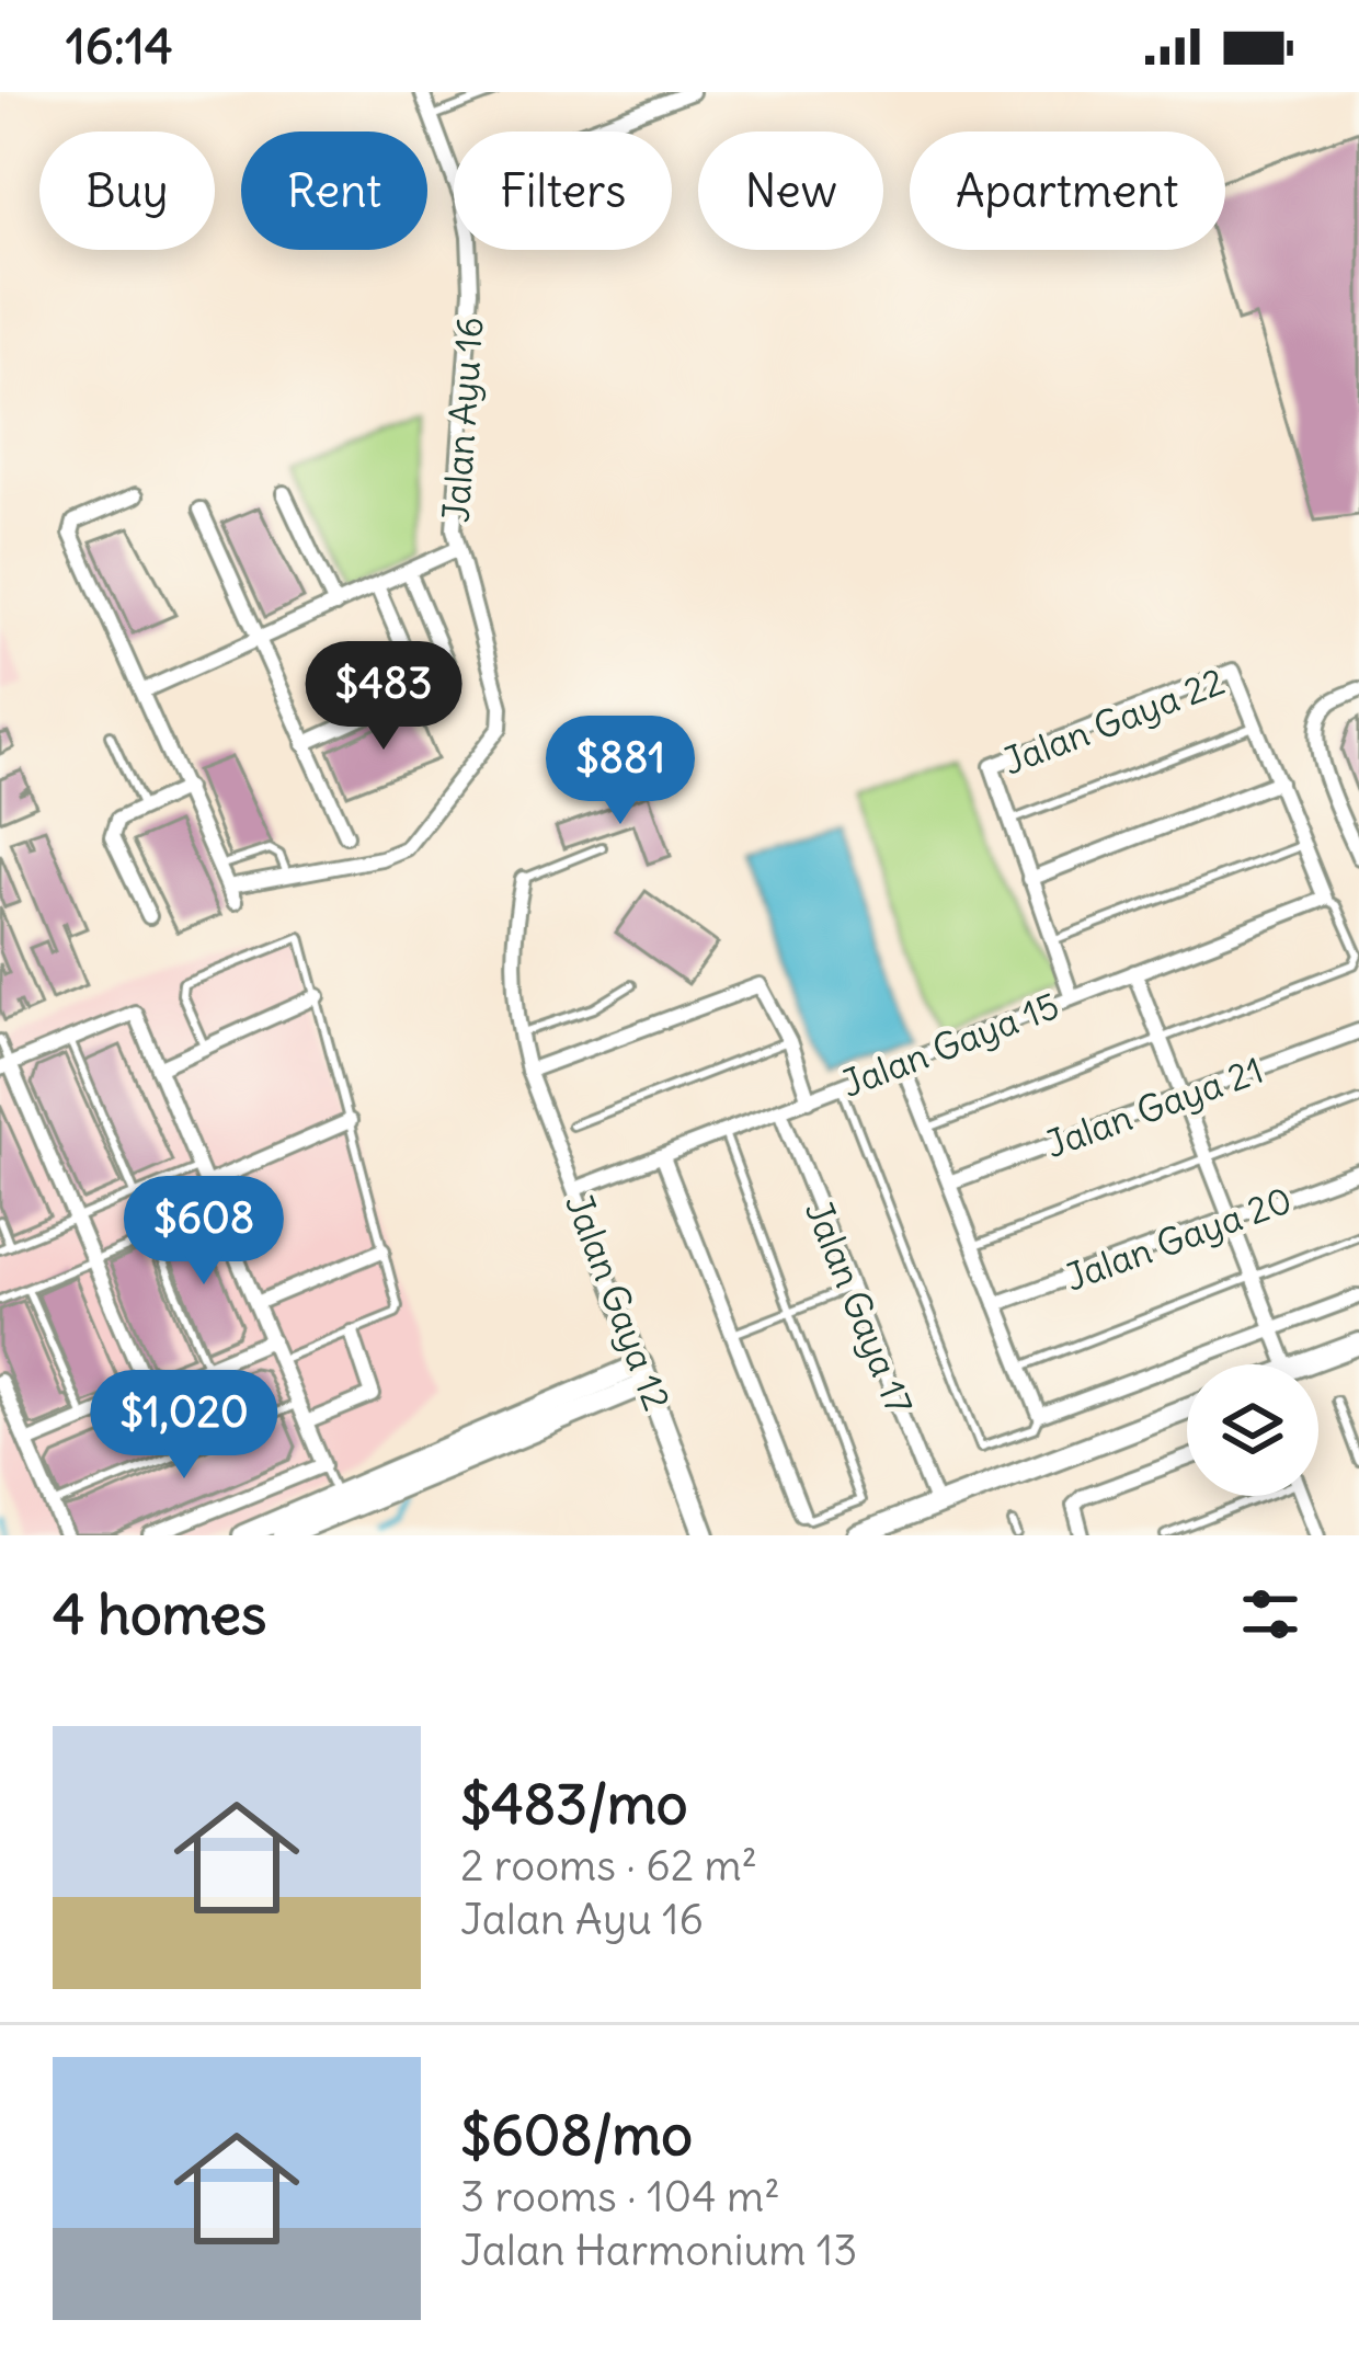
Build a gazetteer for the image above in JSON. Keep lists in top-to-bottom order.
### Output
{
  "streets": {
    "street": [
      "Jalan Ayu 16",
      "Jalan Gaya 22",
      "Jalan Gaya 15",
      "Jalan Gaya 21",
      "Jalan Gaya 20",
      "Jalan Gaya 12",
      "Jalan Gaya 17"
    ]
  },
  "crossings": [
    ["Jalan Gaya 22", "Jalan Gaya 15"],
    ["Jalan Gaya 15", "Jalan Gaya 12"],
    ["Jalan Gaya 15", "Jalan Gaya 17"]
  ],
  "page": {
    "status": "16:14",
    "chip": [
      "Buy",
      "Rent",
      "Filters",
      "New",
      "Apartment"
    ],
    "price": [
      "$483",
      "$881",
      "$608",
      "$1,020"
    ],
    "heading": "4 homes",
    "list": [
      {
        "name": "$483/mo",
        "note": "2 rooms · 62 m² · Jalan Ayu 16"
      },
      {
        "name": "$608/mo",
        "note": "3 rooms · 104 m² · Jalan Harmonium 13"
      }
    ]
  }
}
